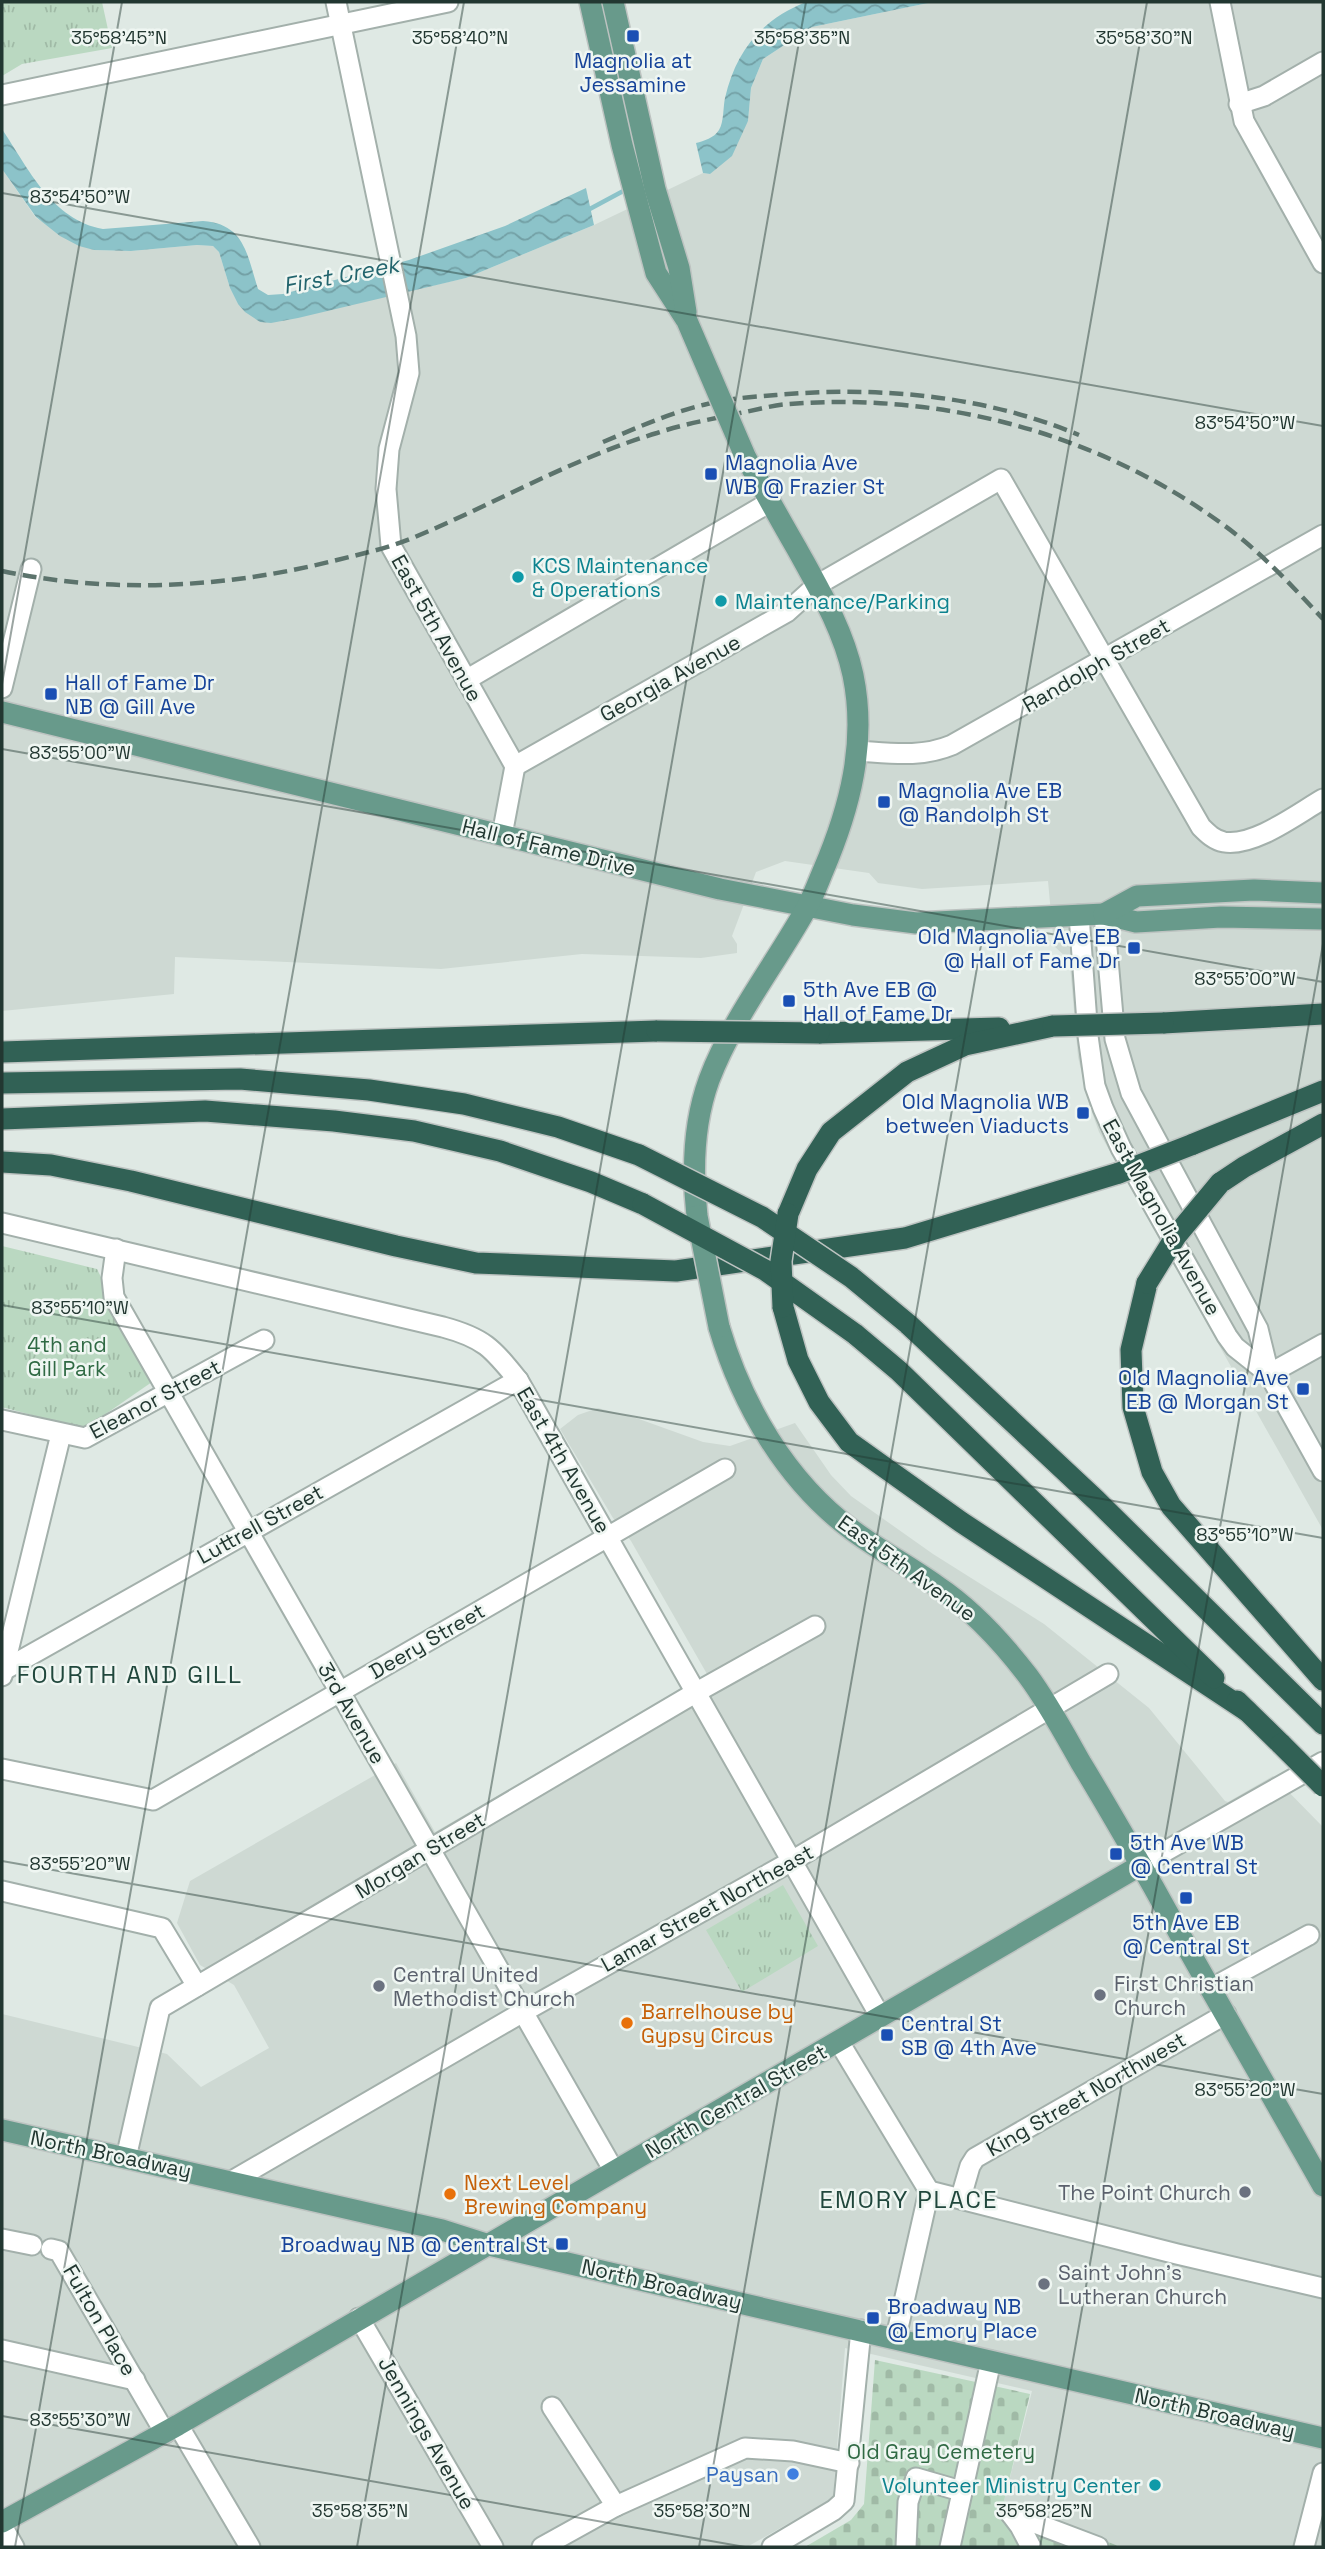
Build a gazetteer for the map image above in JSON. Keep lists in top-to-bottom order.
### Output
{
  "streets": {
    "main road": [
      "East 5th Avenue",
      "Hall of Fame Drive",
      "North Central Street",
      "North Broadway"
    ],
    "street": [
      "Randolph Street",
      "Georgia Avenue",
      "East Magnolia Avenue",
      "Eleanor Street",
      "East 4th Avenue",
      "Luttrell Street",
      "Deery Street",
      "3rd Avenue",
      "Morgan Street",
      "Lamar Street Northeast",
      "King Street Northwest",
      "Fulton Place",
      "Jennings Avenue"
    ]
  },
  "crossings": [
    ["East 5th Avenue", "Randolph Street"],
    ["East 5th Avenue", "Georgia Avenue"],
    ["East 5th Avenue", "Hall of Fame Drive"],
    ["East 5th Avenue", "Lamar Street Northeast"],
    ["East 5th Avenue", "King Street Northwest"],
    ["East 5th Avenue", "North Central Street"],
    ["Randolph Street", "Georgia Avenue"],
    ["Hall of Fame Drive", "East Magnolia Avenue"],
    ["Eleanor Street", "3rd Avenue"],
    ["East 4th Avenue", "Luttrell Street"],
    ["East 4th Avenue", "Deery Street"],
    ["East 4th Avenue", "3rd Avenue"],
    ["East 4th Avenue", "Morgan Street"],
    ["East 4th Avenue", "Lamar Street Northeast"],
    ["East 4th Avenue", "North Central Street"],
    ["Luttrell Street", "3rd Avenue"],
    ["Deery Street", "3rd Avenue"],
    ["3rd Avenue", "Morgan Street"],
    ["3rd Avenue", "Lamar Street Northeast"],
    ["3rd Avenue", "North Central Street"],
    ["Morgan Street", "North Broadway"],
    ["Lamar Street Northeast", "North Broadway"],
    ["North Central Street", "North Broadway"],
    ["North Central Street", "Fulton Place"],
    ["North Central Street", "Jennings Avenue"]
  ],
  "districts": ["FOURTH AND GILL", "EMORY PLACE"],
  "water": ["First Creek"],
  "parks": ["4th and Gill Park", "Old Gray Cemetery"],
  "places": {
    "transit": [
      "Magnolia at Jessamine",
      "Magnolia Ave WB @ Frazier St",
      "Hall of Fame Dr NB @ Gill Ave",
      "Magnolia Ave EB @ Randolph St",
      "Old Magnolia Ave EB @ Hall of Fame Dr",
      "5th Ave EB @ Hall of Fame Dr",
      "Old Magnolia WB between Viaducts",
      "Old Magnolia Ave EB @ Morgan St",
      "5th Ave WB @ Central St",
      "5th Ave EB @ Central St",
      "Central St SB @ 4th Ave",
      "Broadway NB @ Central St",
      "Broadway NB @ Emory Place"
    ],
    "other": [
      "KCS Maintenance & Operations",
      "Maintenance/Parking",
      "Central United Methodist Church",
      "First Christian Church",
      "Barrelhouse by Gypsy Circus",
      "The Point Church",
      "Next Level Brewing Company",
      "Saint John's Lutheran Church",
      "Paysan",
      "Volunteer Ministry Center"
    ]
  },
  "coordinates": [
    "35°58'45\"N",
    "35°58'40\"N",
    "35°58'35\"N",
    "35°58'30\"N",
    "83°54'50\"W",
    "83°55'00\"W",
    "83°55'10\"W",
    "83°55'20\"W",
    "83°55'30\"W",
    "35°58'25\"N"
  ]
}
